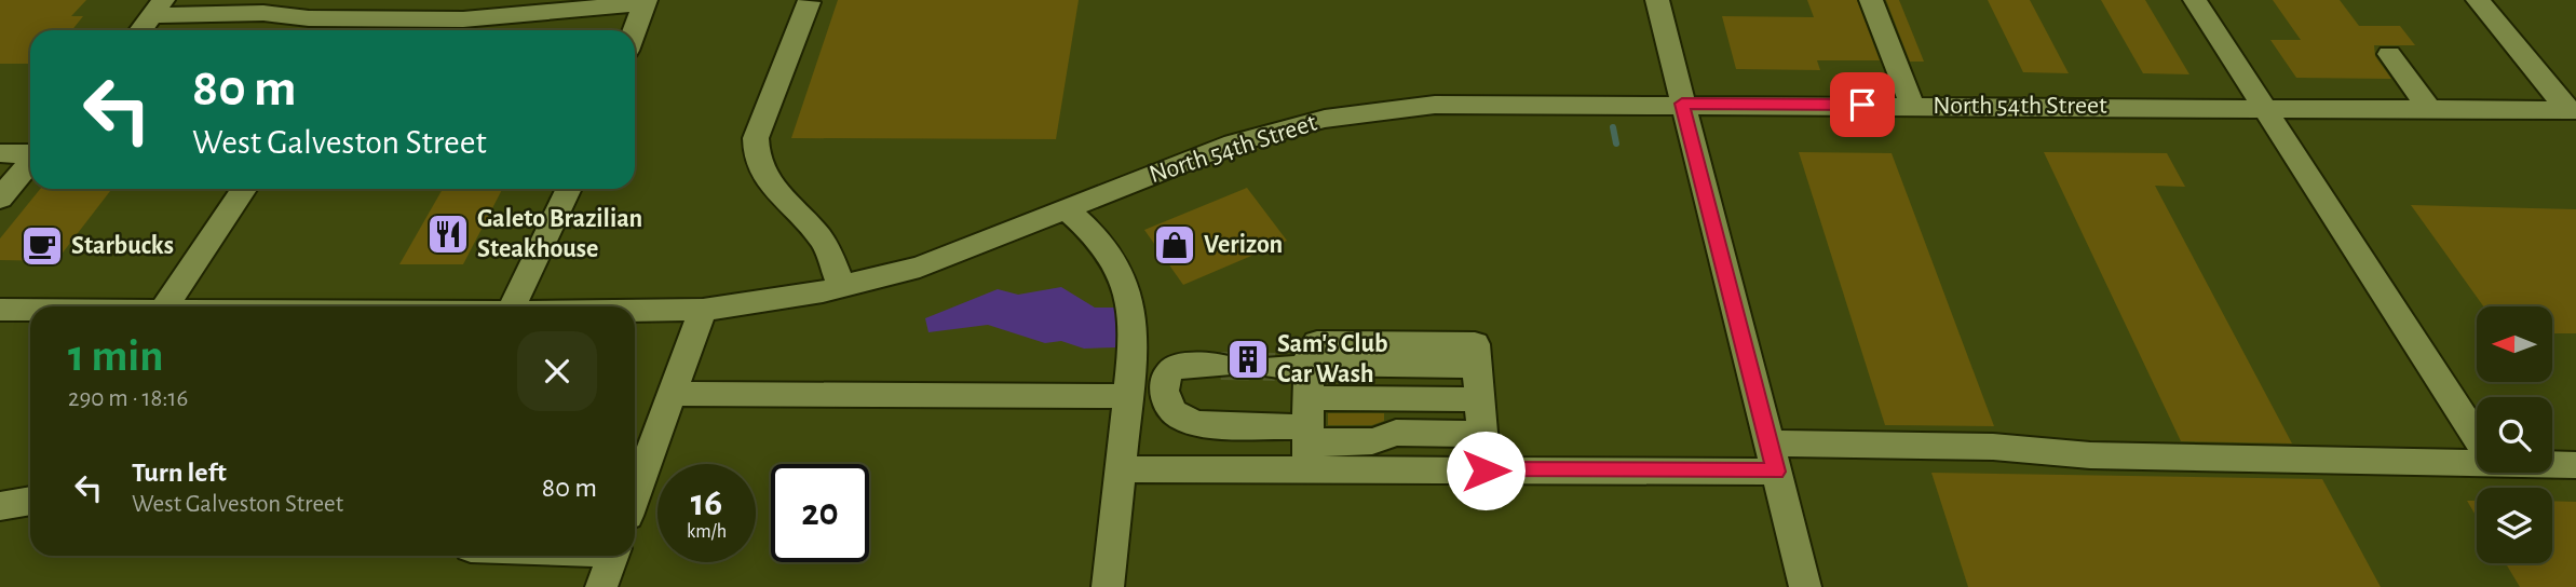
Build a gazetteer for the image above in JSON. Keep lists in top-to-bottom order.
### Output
{
  "streets": {
    "street": ["North 54th Street"]
  },
  "places": {
    "restaurant": ["Galeto Brazilian Steakhouse"],
    "shop": ["Verizon"],
    "cafe": ["Starbucks"],
    "building": ["Sam's Club Car Wash"]
  },
  "north": "left",
  "page": {
    "turn": ["80 m", "West Galveston Street"],
    "heading": ["1 min", "290 m · 18:16"],
    "list": [
      {
        "name": "Turn left",
        "note": "West Galveston Street",
        "value": "80 m"
      }
    ],
    "speed": "16 km/h",
    "limit": "20"
  }
}
